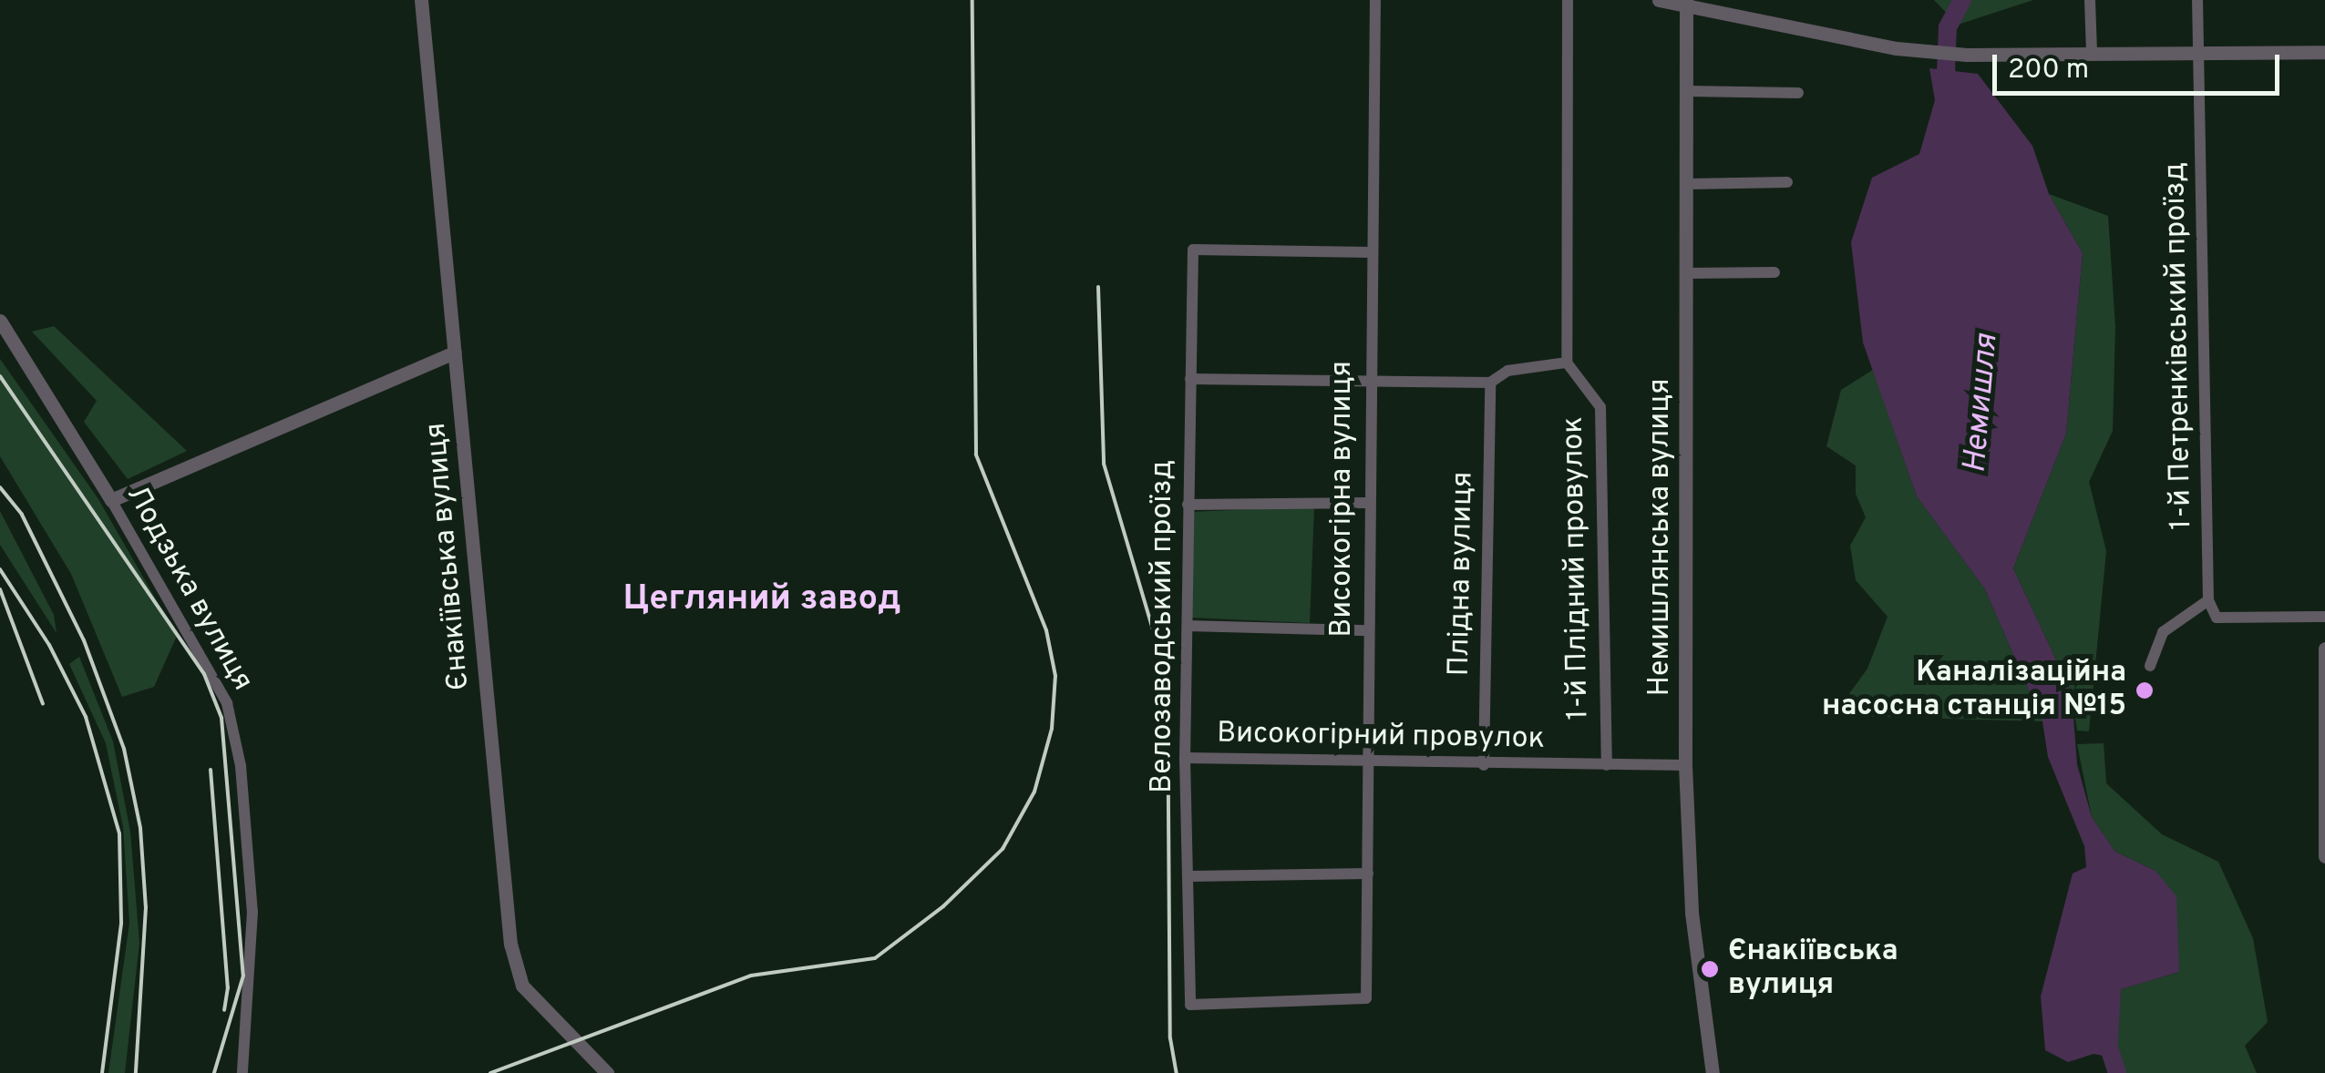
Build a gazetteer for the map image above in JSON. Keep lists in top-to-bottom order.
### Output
{
  "streets": {
    "street": [
      "1-й Петренківський проїзд",
      "Високогірна вулиця",
      "Немишлянська вулиця",
      "Єнакіївська вулиця",
      "1-й Плідний провулок",
      "Плідна вулиця",
      "Лодзька вулиця",
      "Велозаводський проїзд",
      "Високогірний провулок"
    ]
  },
  "crossings": [
    ["Високогірна вулиця", "Велозаводський проїзд"],
    ["Високогірна вулиця", "Високогірний провулок"],
    ["Немишлянська вулиця", "Високогірний провулок"],
    ["1-й Плідний провулок", "Високогірний провулок"],
    ["Плідна вулиця", "Високогірний провулок"],
    ["Велозаводський проїзд", "Високогірний провулок"]
  ],
  "districts": ["Цегляний завод"],
  "water": ["Немишля"],
  "places": ["Каналізаційна насосна станція №15", "Єнакіївська вулиця"],
  "scale_bar": "200 m"
}
